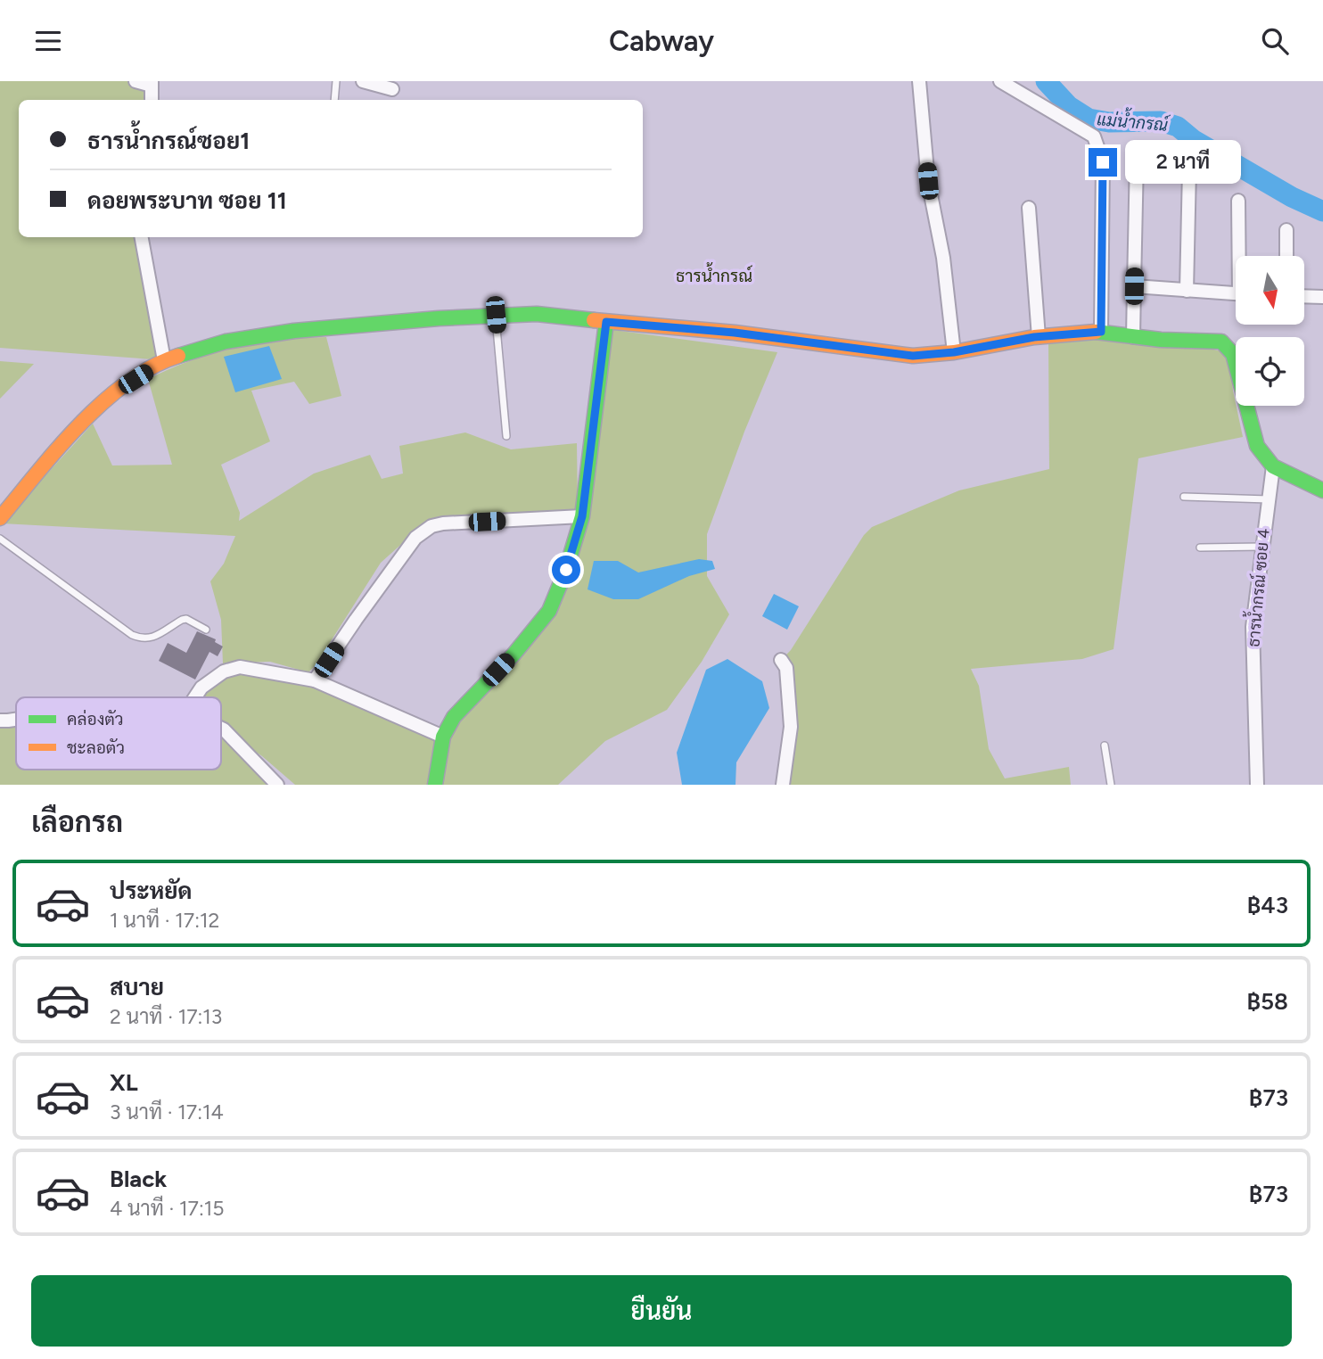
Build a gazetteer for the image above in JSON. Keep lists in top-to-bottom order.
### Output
{
  "streets": {
    "street": ["ธารน้ำกรณ์ ซอย 4"]
  },
  "districts": ["ธารน้ำกรณ์"],
  "water": ["แม่น้ำกรณ์"],
  "legend": ["คล่องตัว", "ชะลอตัว"],
  "north": "bottom",
  "page": {
    "header": "Cabway",
    "banner": ["ธารน้ำกรณ์ซอย1", "ดอยพระบาท ซอย 11"],
    "bubble": "2 นาที",
    "heading": "เลือกรถ",
    "list": [
      {
        "name": "ประหยัด",
        "note": "1 นาที · 17:12",
        "value": "฿43"
      },
      {
        "name": "สบาย",
        "note": "2 นาที · 17:13",
        "value": "฿58"
      },
      {
        "name": "XL",
        "note": "3 นาที · 17:14",
        "value": "฿73"
      },
      {
        "name": "Black",
        "note": "4 นาที · 17:15",
        "value": "฿73"
      }
    ],
    "buttons": "ยืนยัน"
  }
}
